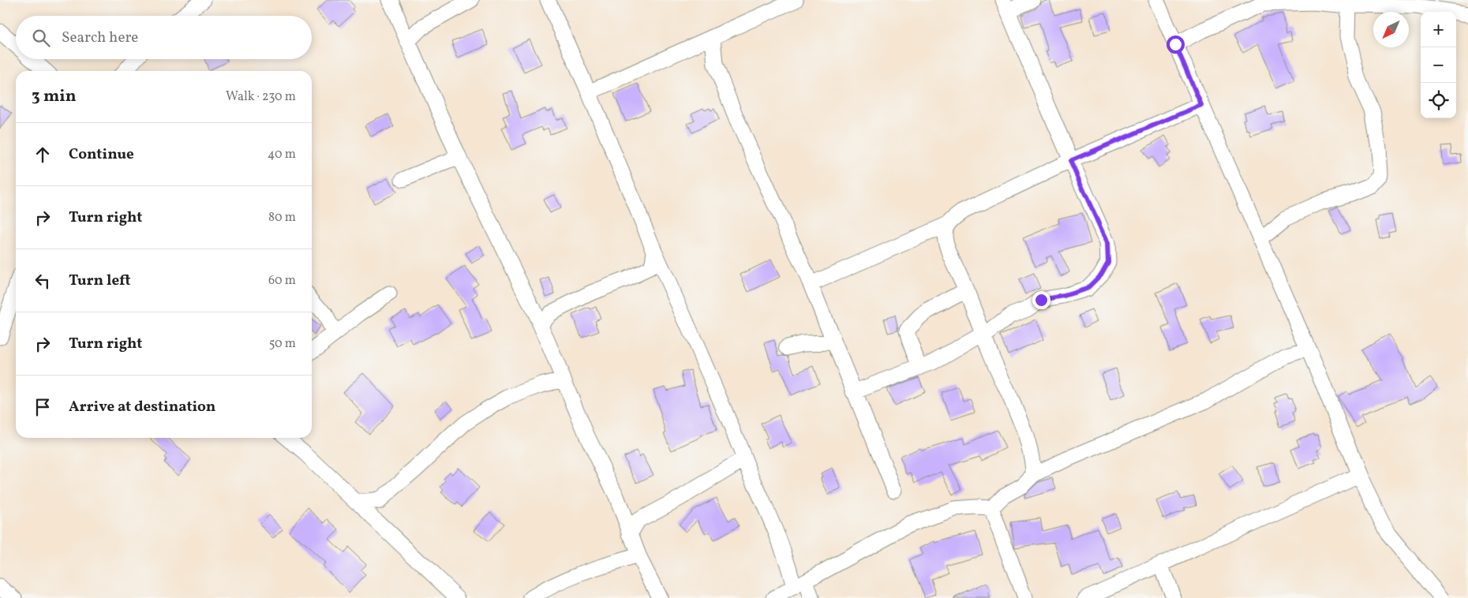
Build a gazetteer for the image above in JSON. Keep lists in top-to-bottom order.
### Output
{
  "north": "bottom left",
  "page": {
    "map_buttons": ["+", "−"],
    "search": "Search here",
    "heading": ["3 min", "Walk · 230 m"],
    "list": [
      ["Continue", "40 m"],
      ["Turn right", "80 m"],
      ["Turn left", "60 m"],
      ["Turn right", "50 m"],
      "Arrive at destination"
    ]
  }
}
